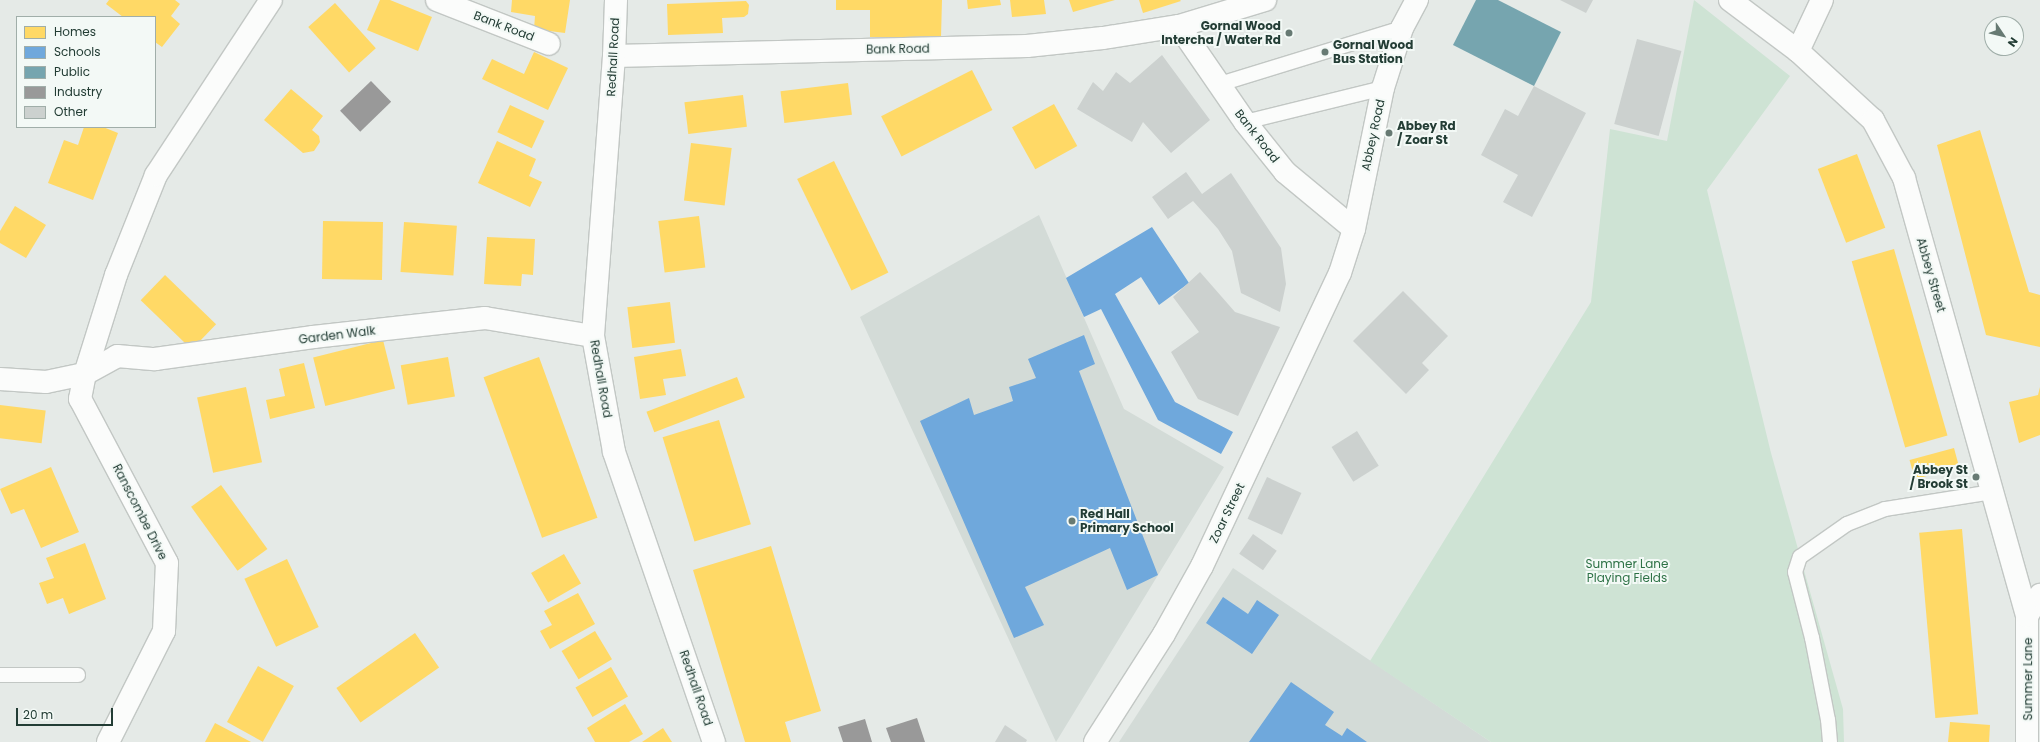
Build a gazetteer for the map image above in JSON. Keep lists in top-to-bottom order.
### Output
{
  "streets": {
    "street": [
      "Bank Road",
      "Redhall Road",
      "Abbey Road",
      "Abbey Street",
      "Garden Walk",
      "Ranscombe Drive",
      "Zoar Street",
      "Summer Lane"
    ]
  },
  "crossings": [
    ["Bank Road", "Redhall Road"],
    ["Bank Road", "Abbey Road"],
    ["Redhall Road", "Garden Walk"],
    ["Abbey Road", "Zoar Street"],
    ["Abbey Street", "Summer Lane"],
    ["Garden Walk", "Ranscombe Drive"]
  ],
  "parks": ["Summer Lane Playing Fields"],
  "places": [
    "Gornal Wood Intercha / Water Rd",
    "Gornal Wood Bus Station",
    "Abbey Rd / Zoar St",
    "Abbey St / Brook St",
    "Red Hall Primary School"
  ],
  "legend": [
    "Homes",
    "Schools",
    "Public",
    "Industry",
    "Other"
  ],
  "scale_bar": "20 m",
  "north": "bottom right"
}
